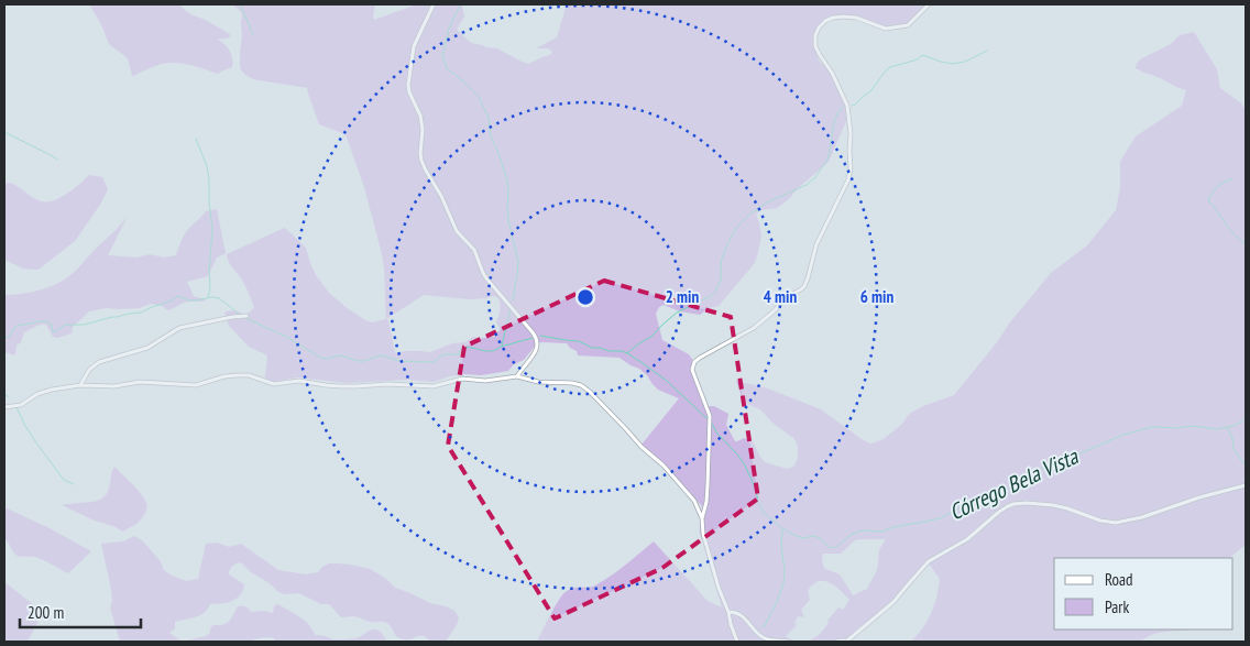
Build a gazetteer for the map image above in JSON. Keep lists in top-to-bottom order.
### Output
{
  "water": ["Córrego Bela Vista"],
  "legend": ["Road", "Park"],
  "scale_bar": "200 m",
  "rings": ["2 min", "4 min", "6 min"]
}
